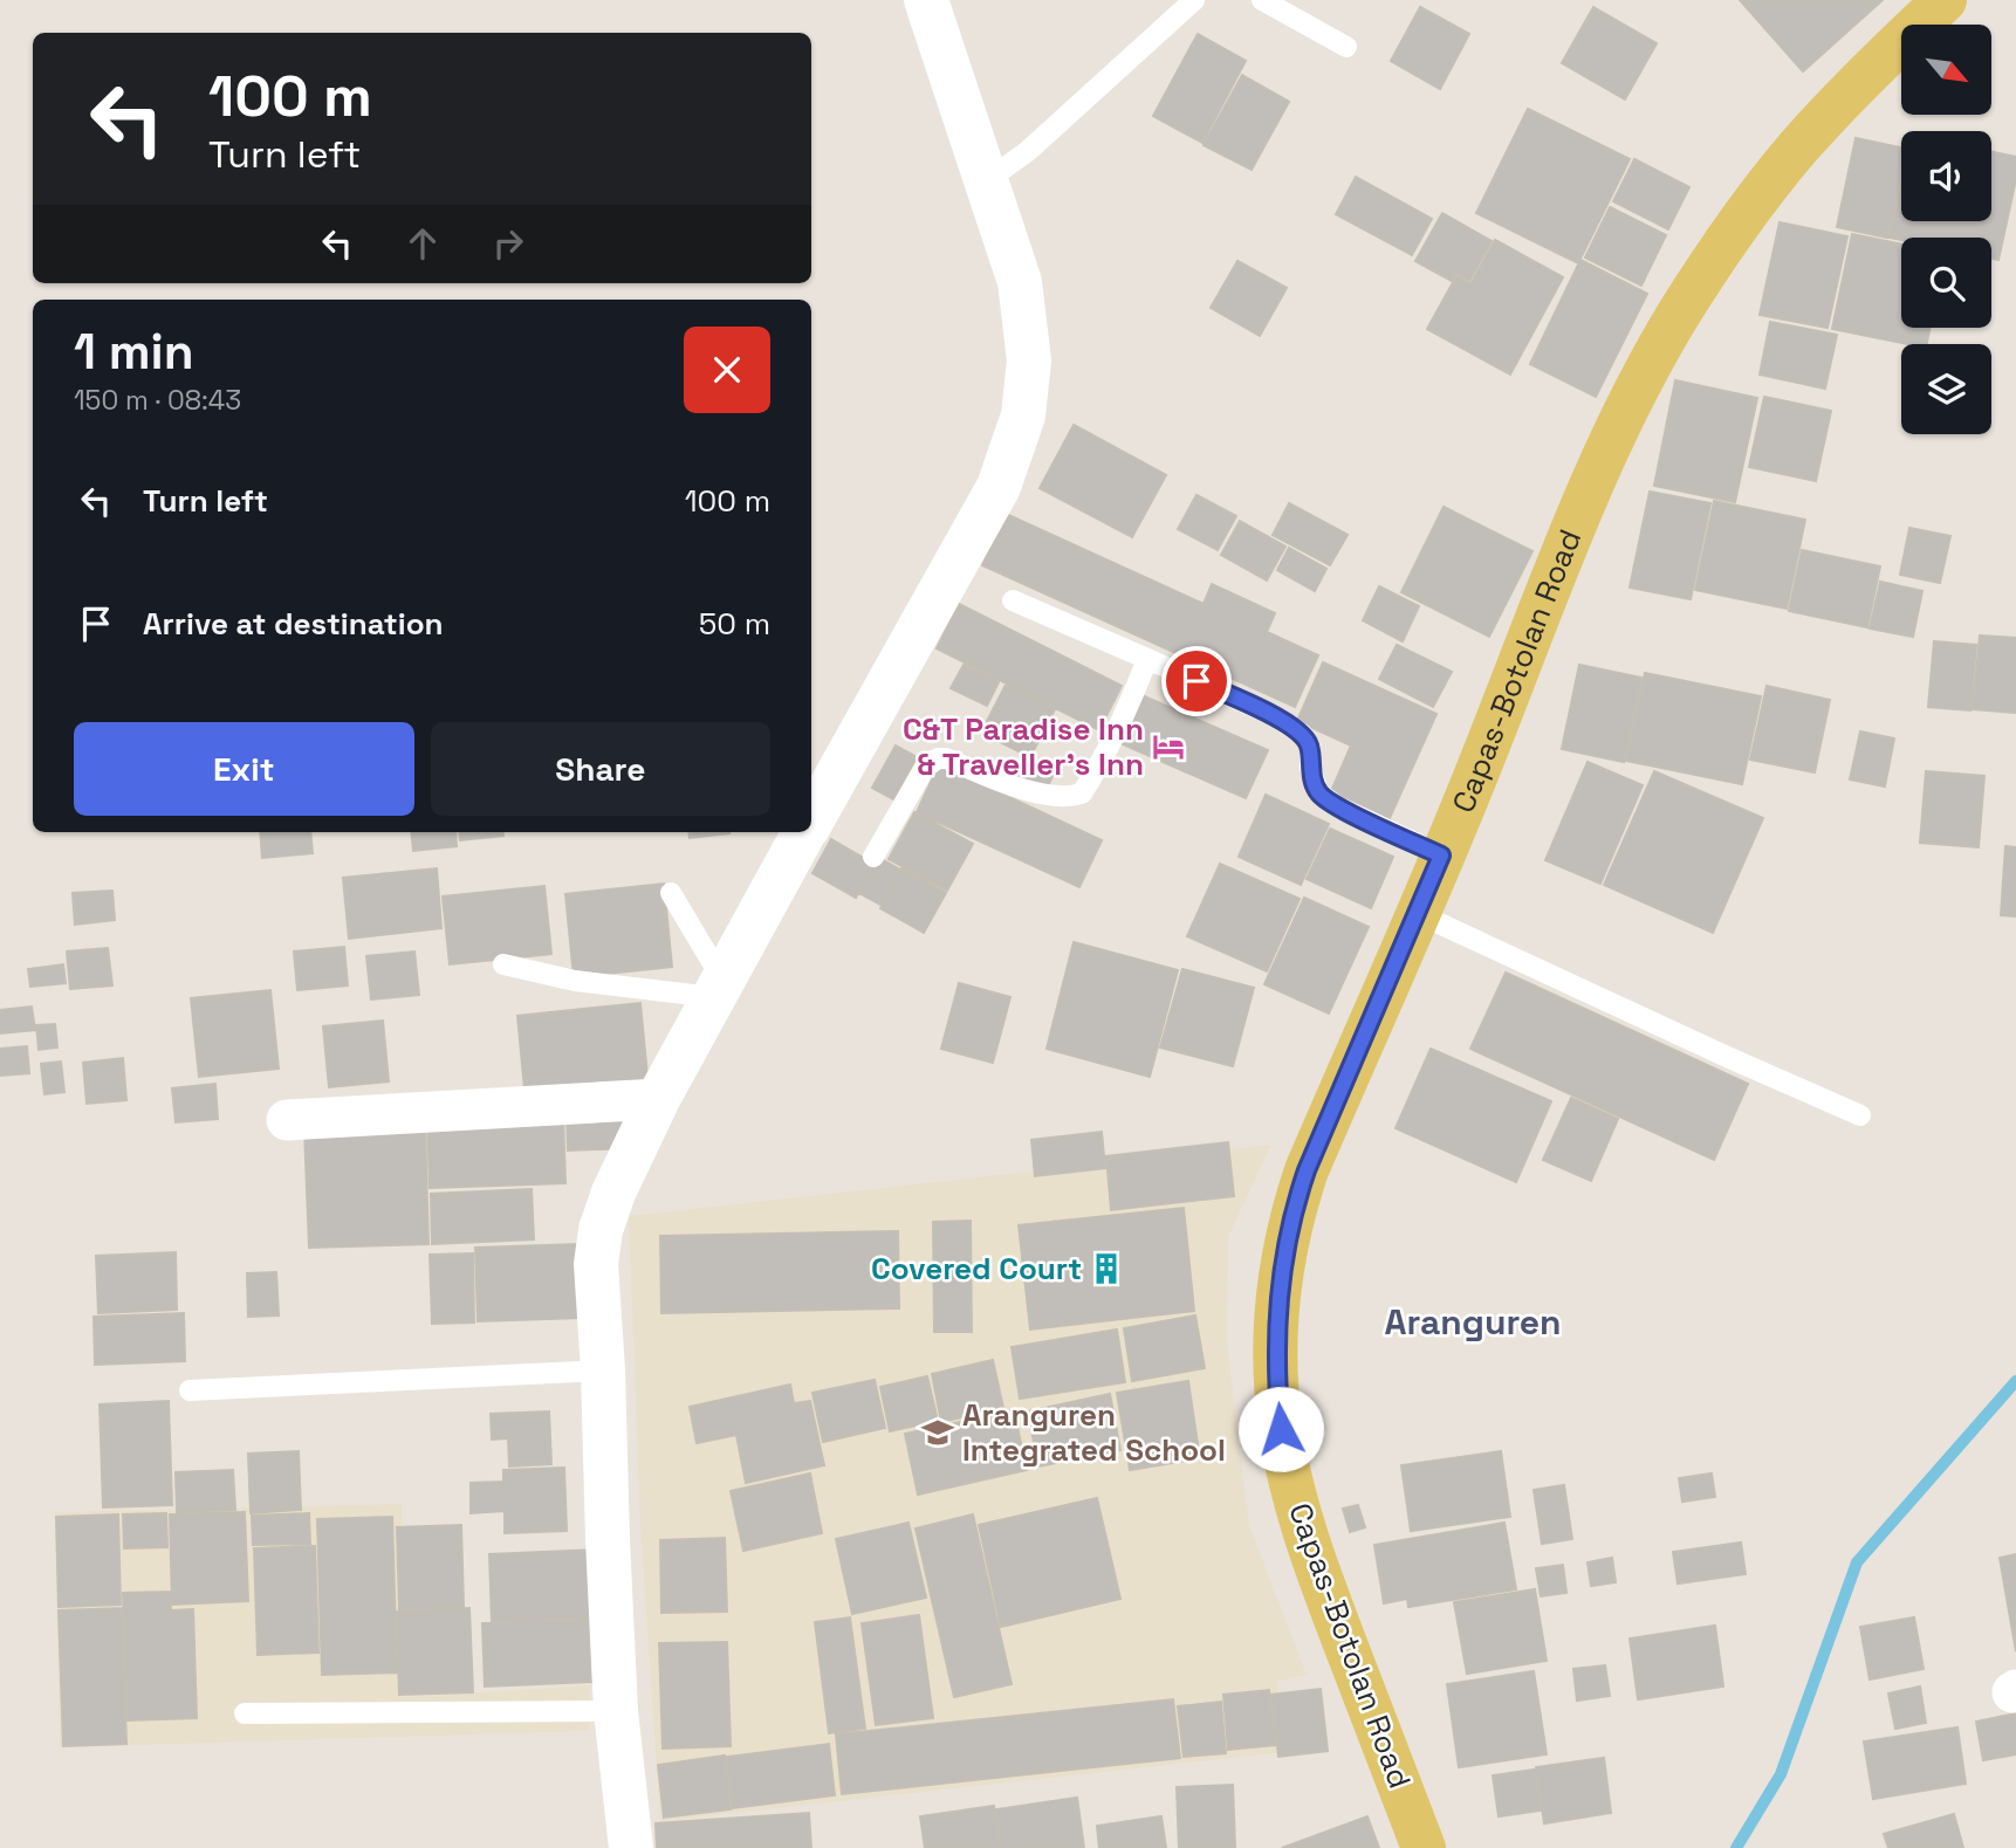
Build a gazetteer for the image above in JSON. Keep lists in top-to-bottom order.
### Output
{
  "streets": {
    "main road": ["Capas-Botolan Road"]
  },
  "districts": ["Aranguren"],
  "places": {
    "hotel": ["C&T Paradise Inn & Traveller's Inn"],
    "building": ["Covered Court"],
    "school or university": ["Aranguren Integrated School"]
  },
  "north": "bottom right",
  "page": {
    "turn": ["100 m", "Turn left"],
    "heading": ["1 min", "150 m · 08:43"],
    "list": [
      {
        "name": "Turn left",
        "value": "100 m"
      },
      {
        "name": "Arrive at destination",
        "value": "50 m"
      }
    ],
    "buttons": ["Exit", "Share"]
  }
}
